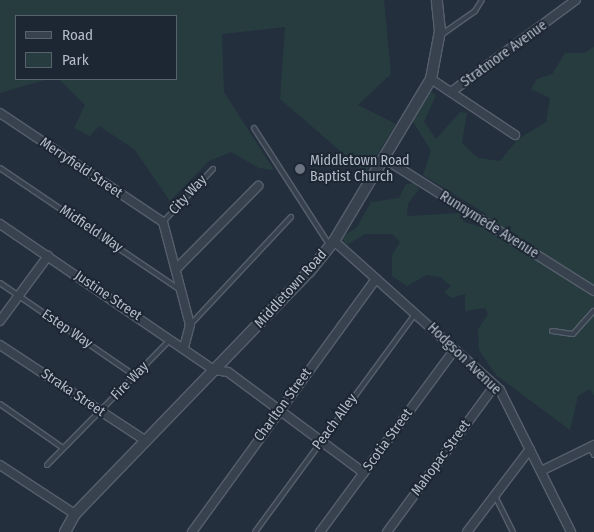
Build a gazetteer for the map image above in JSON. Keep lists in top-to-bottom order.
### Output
{
  "streets": {
    "street": [
      "Stratmore Avenue",
      "Merryfield Street",
      "Runnymede Avenue",
      "Middletown Road",
      "Justine Street",
      "Hodgson Avenue",
      "Straka Street",
      "Charlton Street",
      "Scotia Street",
      "Mahopac Street"
    ],
    "lane": [
      "City Way",
      "Midfield Way",
      "Estep Way",
      "Fire Way",
      "Peach Alley"
    ]
  },
  "crossings": [
    ["Stratmore Avenue", "Middletown Road"],
    ["Merryfield Street", "City Way"],
    ["Runnymede Avenue", "Middletown Road"],
    ["Middletown Road", "Justine Street"],
    ["Middletown Road", "Hodgson Avenue"],
    ["Middletown Road", "Straka Street"],
    ["Justine Street", "Fire Way"],
    ["Justine Street", "Charlton Street"],
    ["Justine Street", "Peach Alley"],
    ["Justine Street", "Scotia Street"],
    ["Estep Way", "Fire Way"],
    ["Hodgson Avenue", "Charlton Street"],
    ["Hodgson Avenue", "Peach Alley"],
    ["Hodgson Avenue", "Scotia Street"],
    ["Hodgson Avenue", "Mahopac Street"],
    ["Fire Way", "Straka Street"]
  ],
  "places": ["Middletown Road Baptist Church"],
  "legend": ["Road", "Park"]
}
